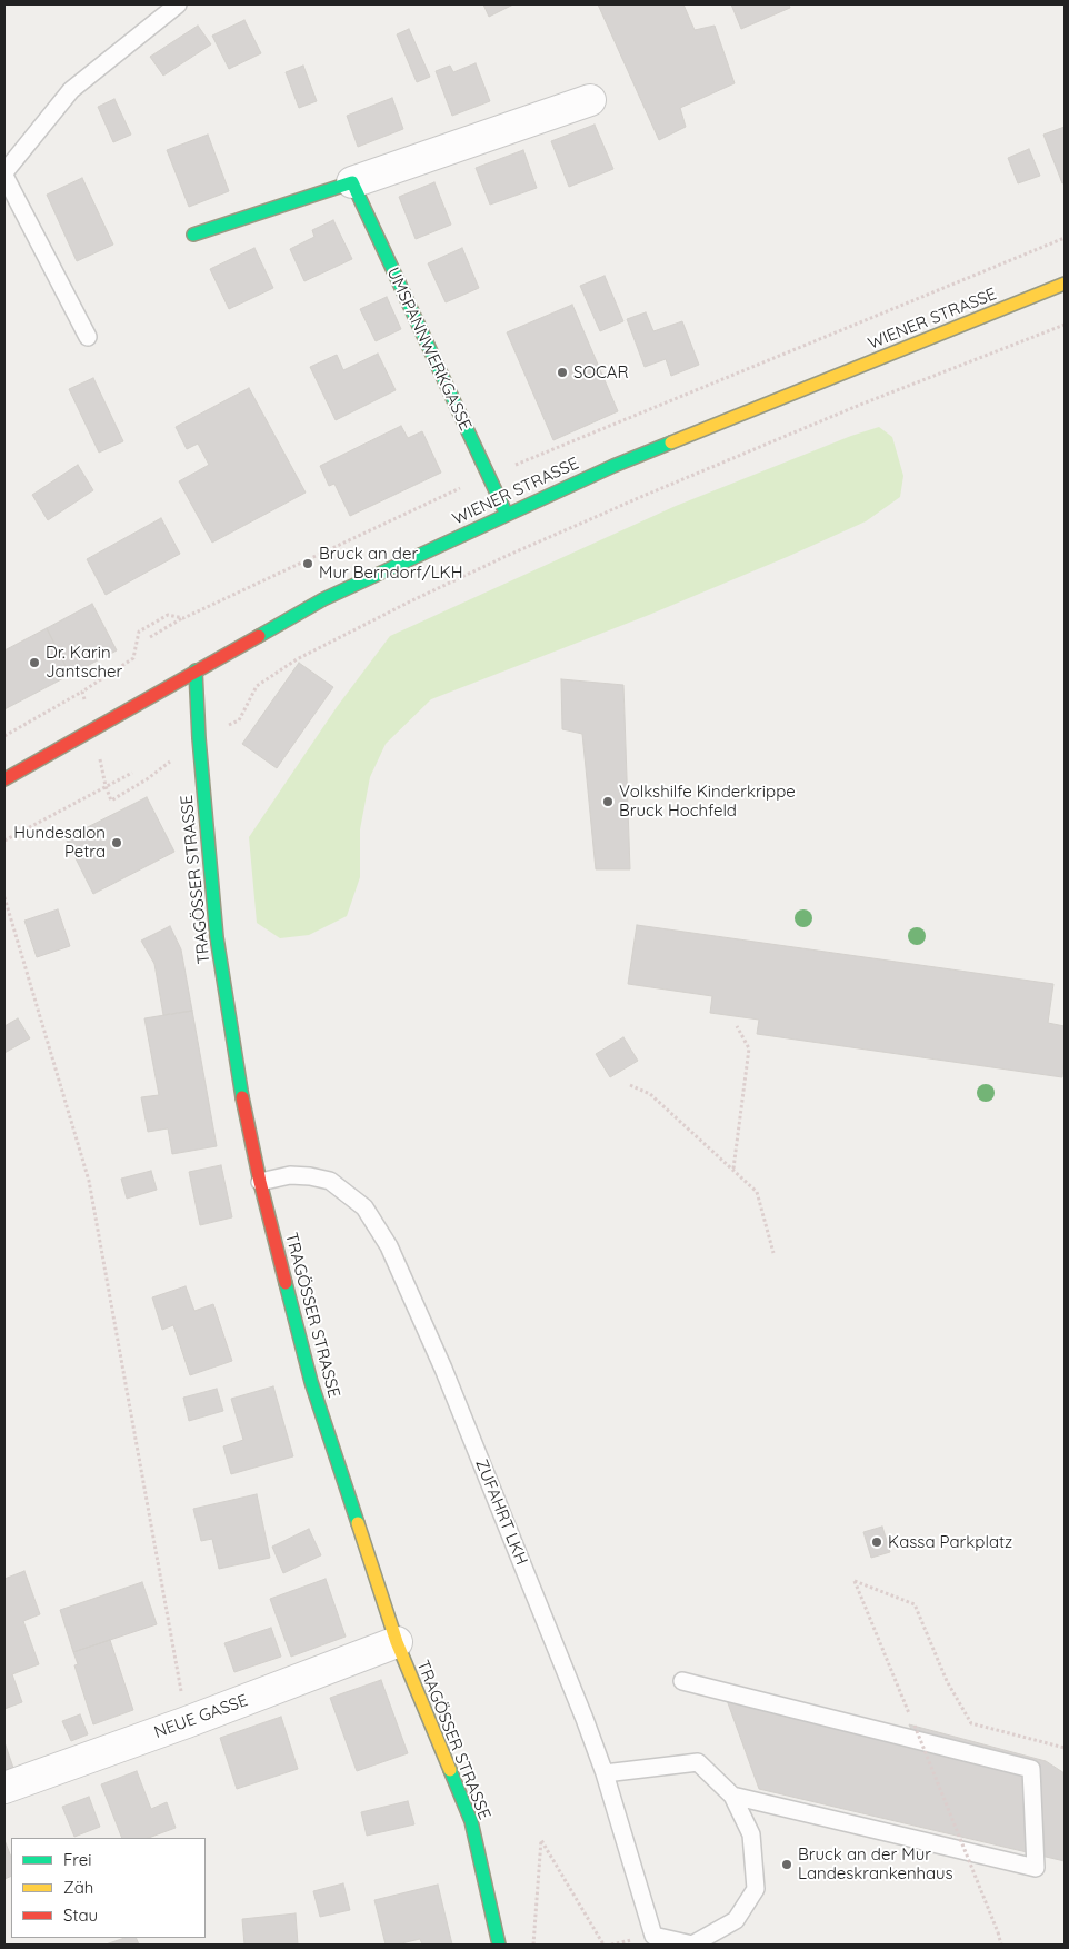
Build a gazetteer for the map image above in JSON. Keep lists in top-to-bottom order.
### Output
{
  "streets": {
    "main road": ["WIENER STRASSE", "UMSPANNWERKGASSE", "TRAGÖSSER STRASSE"],
    "street": ["NEUE GASSE"],
    "lane": ["ZUFAHRT LKH"]
  },
  "crossings": [
    ["WIENER STRASSE", "UMSPANNWERKGASSE"],
    ["WIENER STRASSE", "TRAGÖSSER STRASSE"],
    ["TRAGÖSSER STRASSE", "ZUFAHRT LKH"],
    ["TRAGÖSSER STRASSE", "NEUE GASSE"]
  ],
  "places": [
    "SOCAR",
    "Bruck an der Mur Berndorf/LKH",
    "Dr. Karin Jantscher",
    "Volkshilfe Kinderkrippe Bruck Hochfeld",
    "Hundesalon Petra",
    "Kassa Parkplatz",
    "Bruck an der Mur Landeskrankenhaus"
  ],
  "legend": ["Frei", "Zäh", "Stau"]
}
